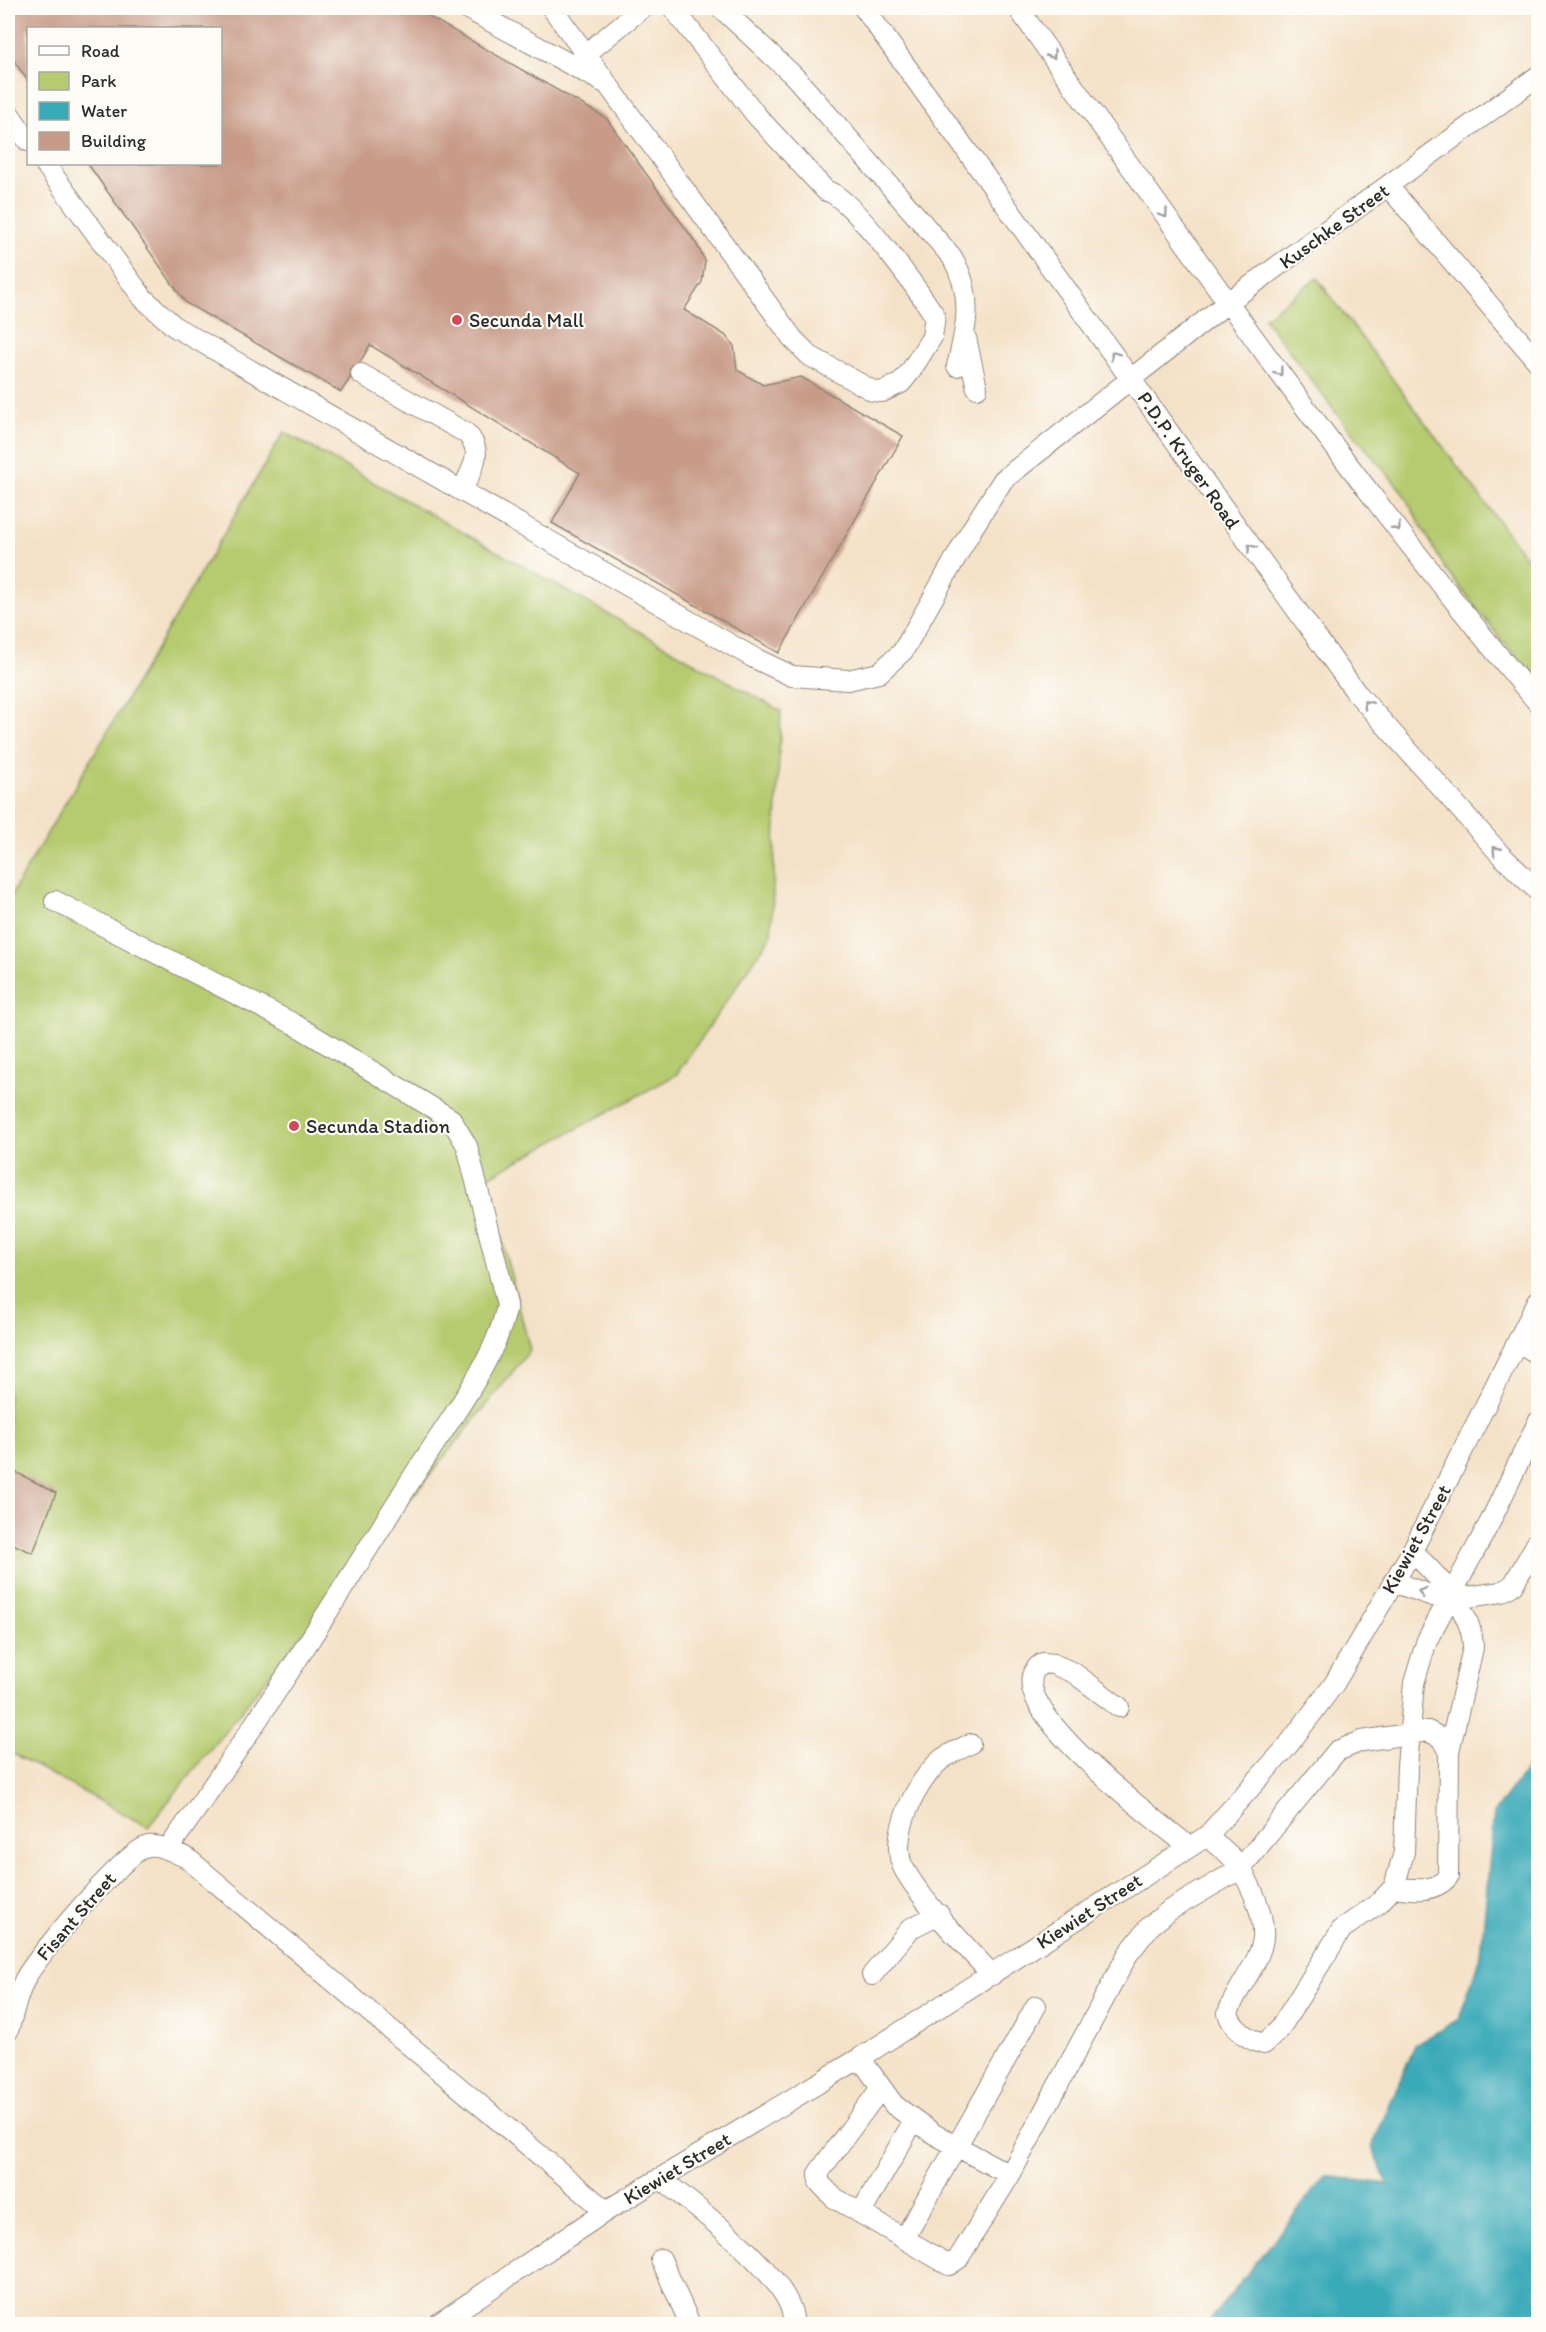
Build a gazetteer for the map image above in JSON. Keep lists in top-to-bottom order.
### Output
{
  "streets": {
    "street": [
      "Kuschke Street",
      "P.D.P. Kruger Road",
      "Kiewiet Street",
      "Fisant Street"
    ]
  },
  "crossings": [
    ["Kuschke Street", "P.D.P. Kruger Road"]
  ],
  "places": ["Secunda Mall", "Secunda Stadion"],
  "legend": [
    "Road",
    "Park",
    "Water",
    "Building"
  ]
}
